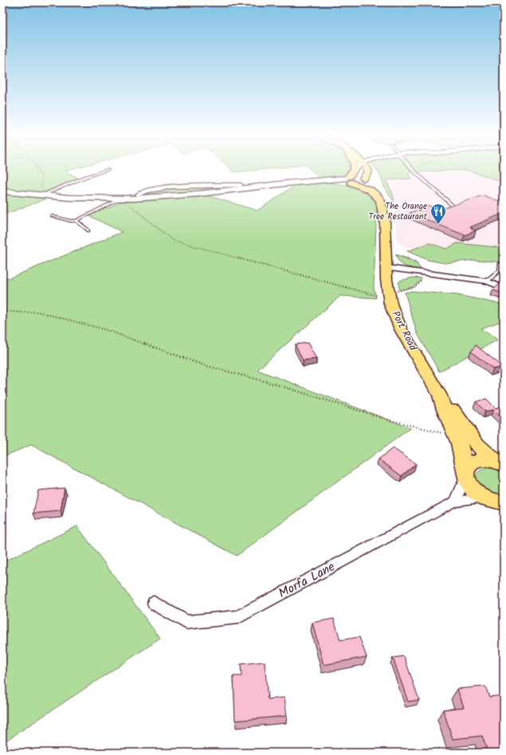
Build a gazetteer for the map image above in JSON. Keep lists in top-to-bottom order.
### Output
{
  "streets": {
    "main road": ["Port Road"],
    "street": ["Morfa Lane"]
  },
  "crossings": [
    ["Port Road", "Morfa Lane"]
  ],
  "places": {
    "restaurant": ["The Orange Tree Restaurant"]
  }
}
